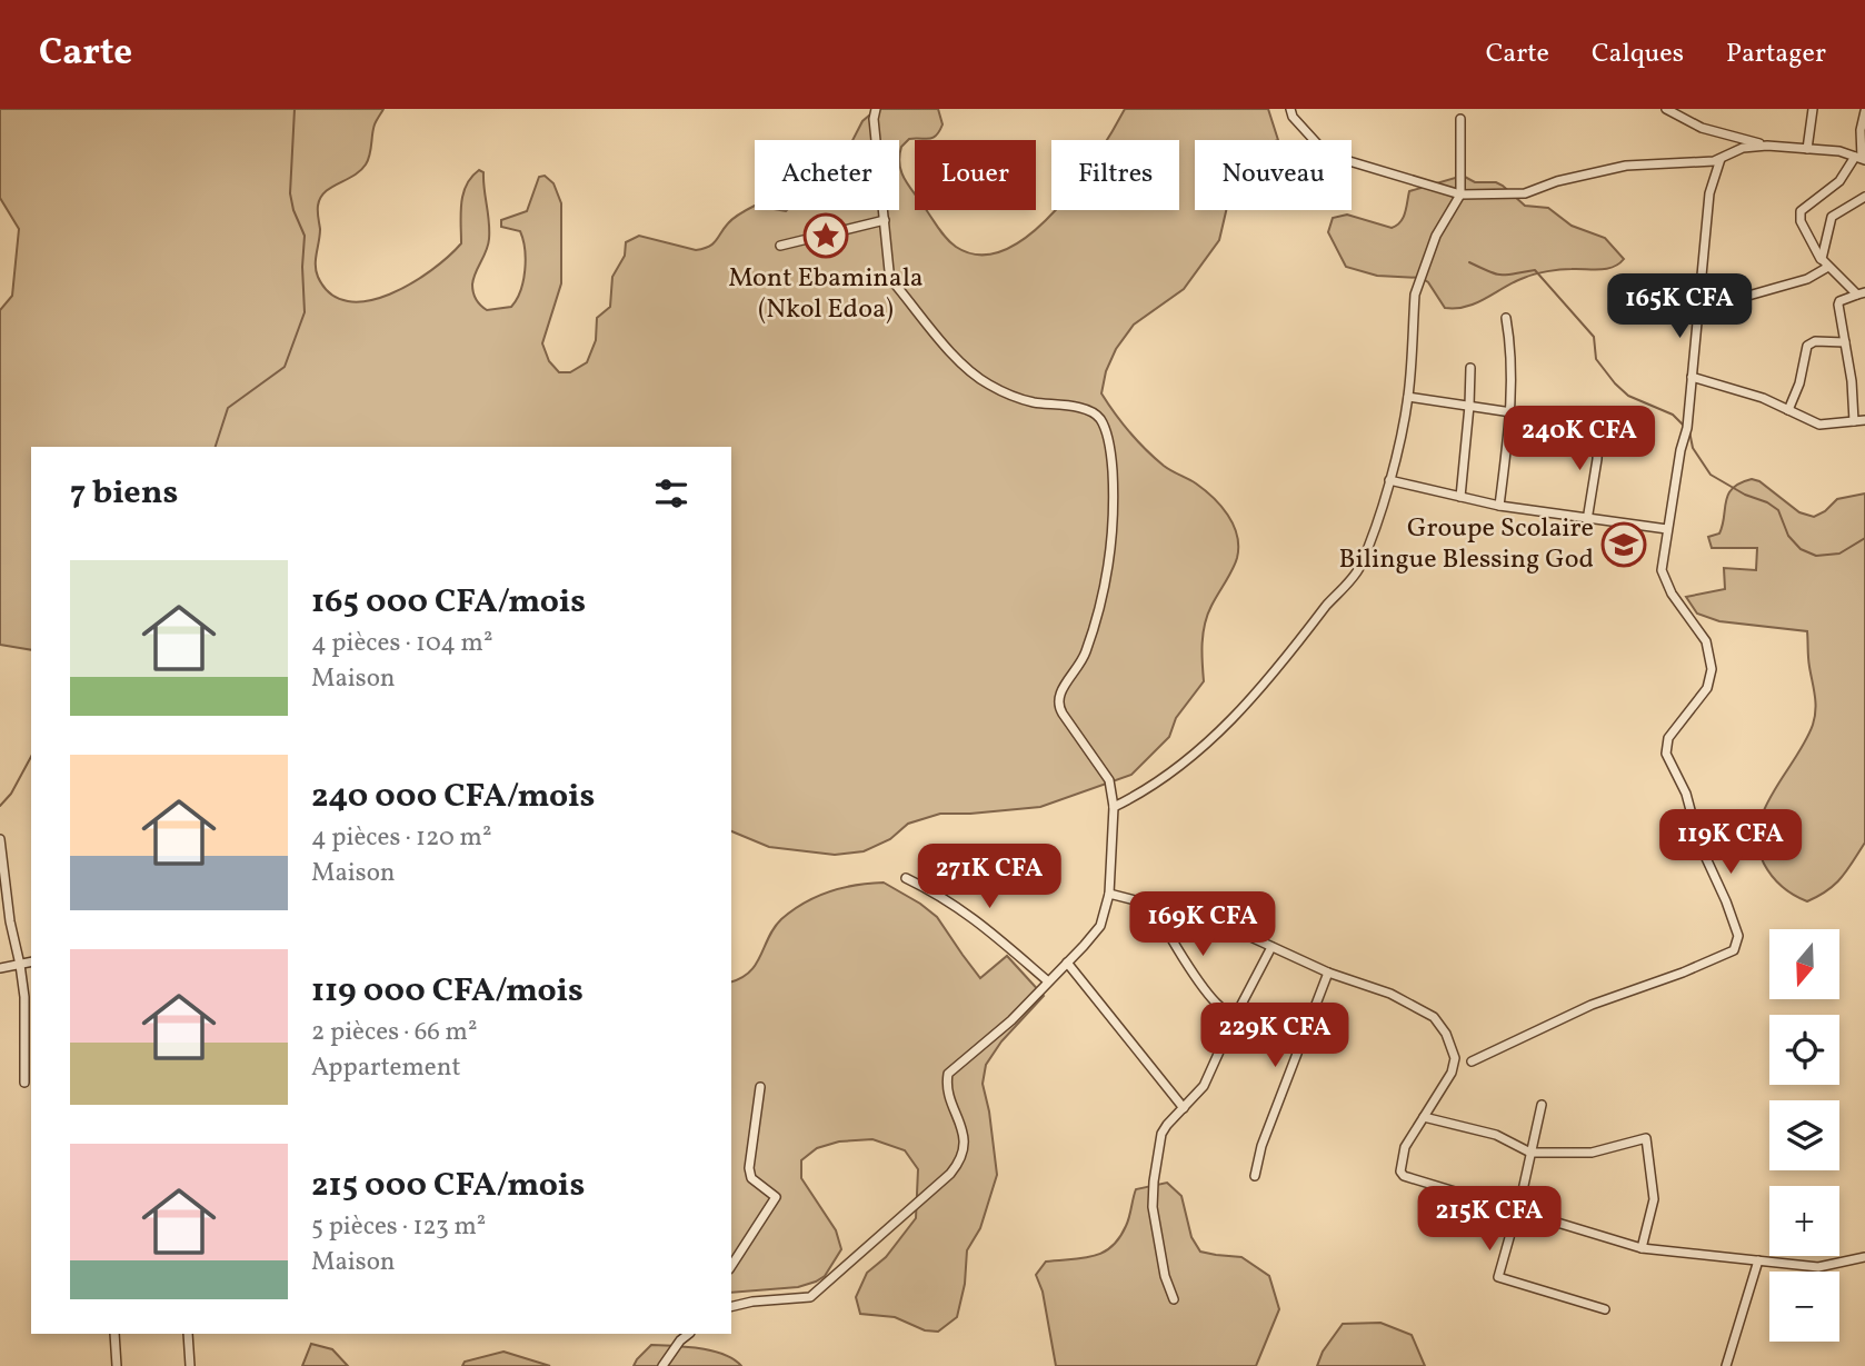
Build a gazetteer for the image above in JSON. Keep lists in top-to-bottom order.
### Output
{
  "places": {
    "place": ["Mont Ebaminala (Nkol Edoa)"],
    "school or university": ["Groupe Scolaire Bilingue Blessing God"]
  },
  "north": "bottom",
  "page": {
    "header": "Carte",
    "nav": ["Carte", "Calques", "Partager"],
    "chip": [
      "Acheter",
      "Louer",
      "Filtres",
      "Nouveau"
    ],
    "price": [
      "165K CFA",
      "240K CFA",
      "119K CFA",
      "271K CFA",
      "169K CFA",
      "229K CFA",
      "215K CFA"
    ],
    "heading": "7 biens",
    "list": [
      {
        "name": "165 000 CFA/mois",
        "note": "4 pièces · 104 m² · Maison"
      },
      {
        "name": "240 000 CFA/mois",
        "note": "4 pièces · 120 m² · Maison"
      },
      {
        "name": "119 000 CFA/mois",
        "note": "2 pièces · 66 m² · Appartement"
      },
      {
        "name": "215 000 CFA/mois",
        "note": "5 pièces · 123 m² · Maison"
      }
    ],
    "map_buttons": ["+", "−"]
  }
}
